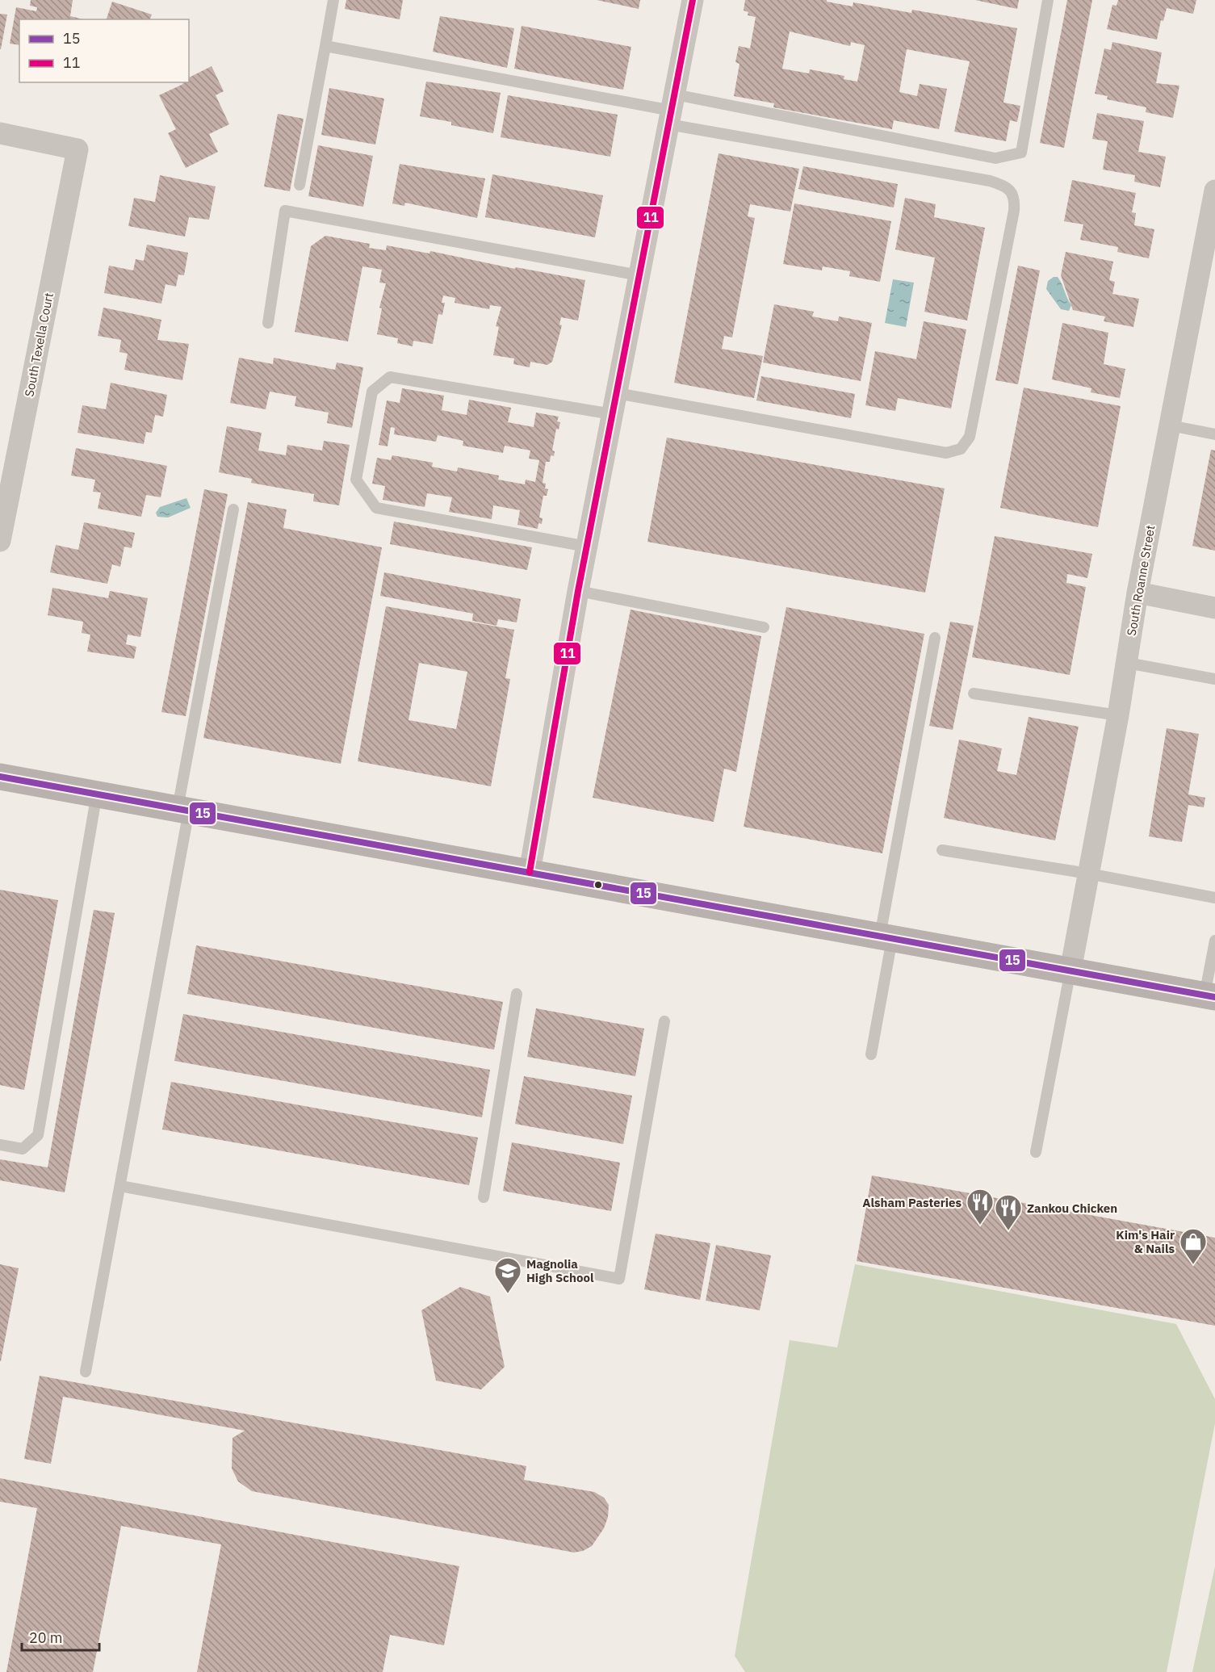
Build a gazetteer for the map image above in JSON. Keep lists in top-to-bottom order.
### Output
{
  "streets": {
    "street": ["South Texella Court", "South Roanne Street"]
  },
  "places": {
    "restaurant": ["Alsham Pasteries", "Zankou Chicken"],
    "shop": ["Kim's Hair & Nails"],
    "school or university": ["Magnolia High School"]
  },
  "lines": ["transit line 11", "transit line 15"],
  "legend": ["15", "11"],
  "scale_bar": "20 m"
}
